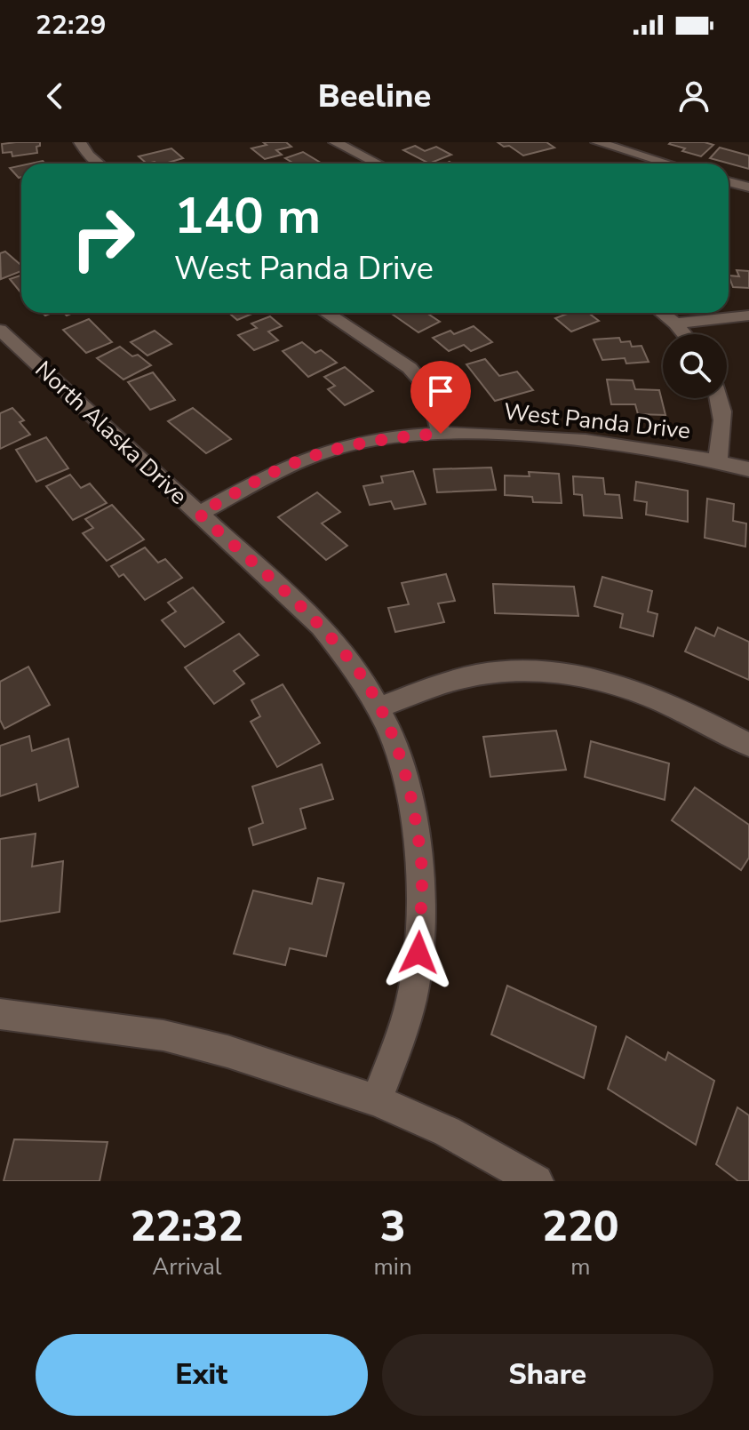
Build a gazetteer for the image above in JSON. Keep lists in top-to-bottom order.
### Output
{
  "streets": {
    "street": ["West Panda Drive", "North Alaska Drive"]
  },
  "crossings": [
    ["West Panda Drive", "North Alaska Drive"]
  ],
  "page": {
    "status": "22:29",
    "header": "Beeline",
    "turn": ["140 m", "West Panda Drive"],
    "eta": [
      "22:32",
      "Arrival",
      "3",
      "min",
      "220",
      "m"
    ],
    "buttons": ["Exit", "Share"]
  }
}
